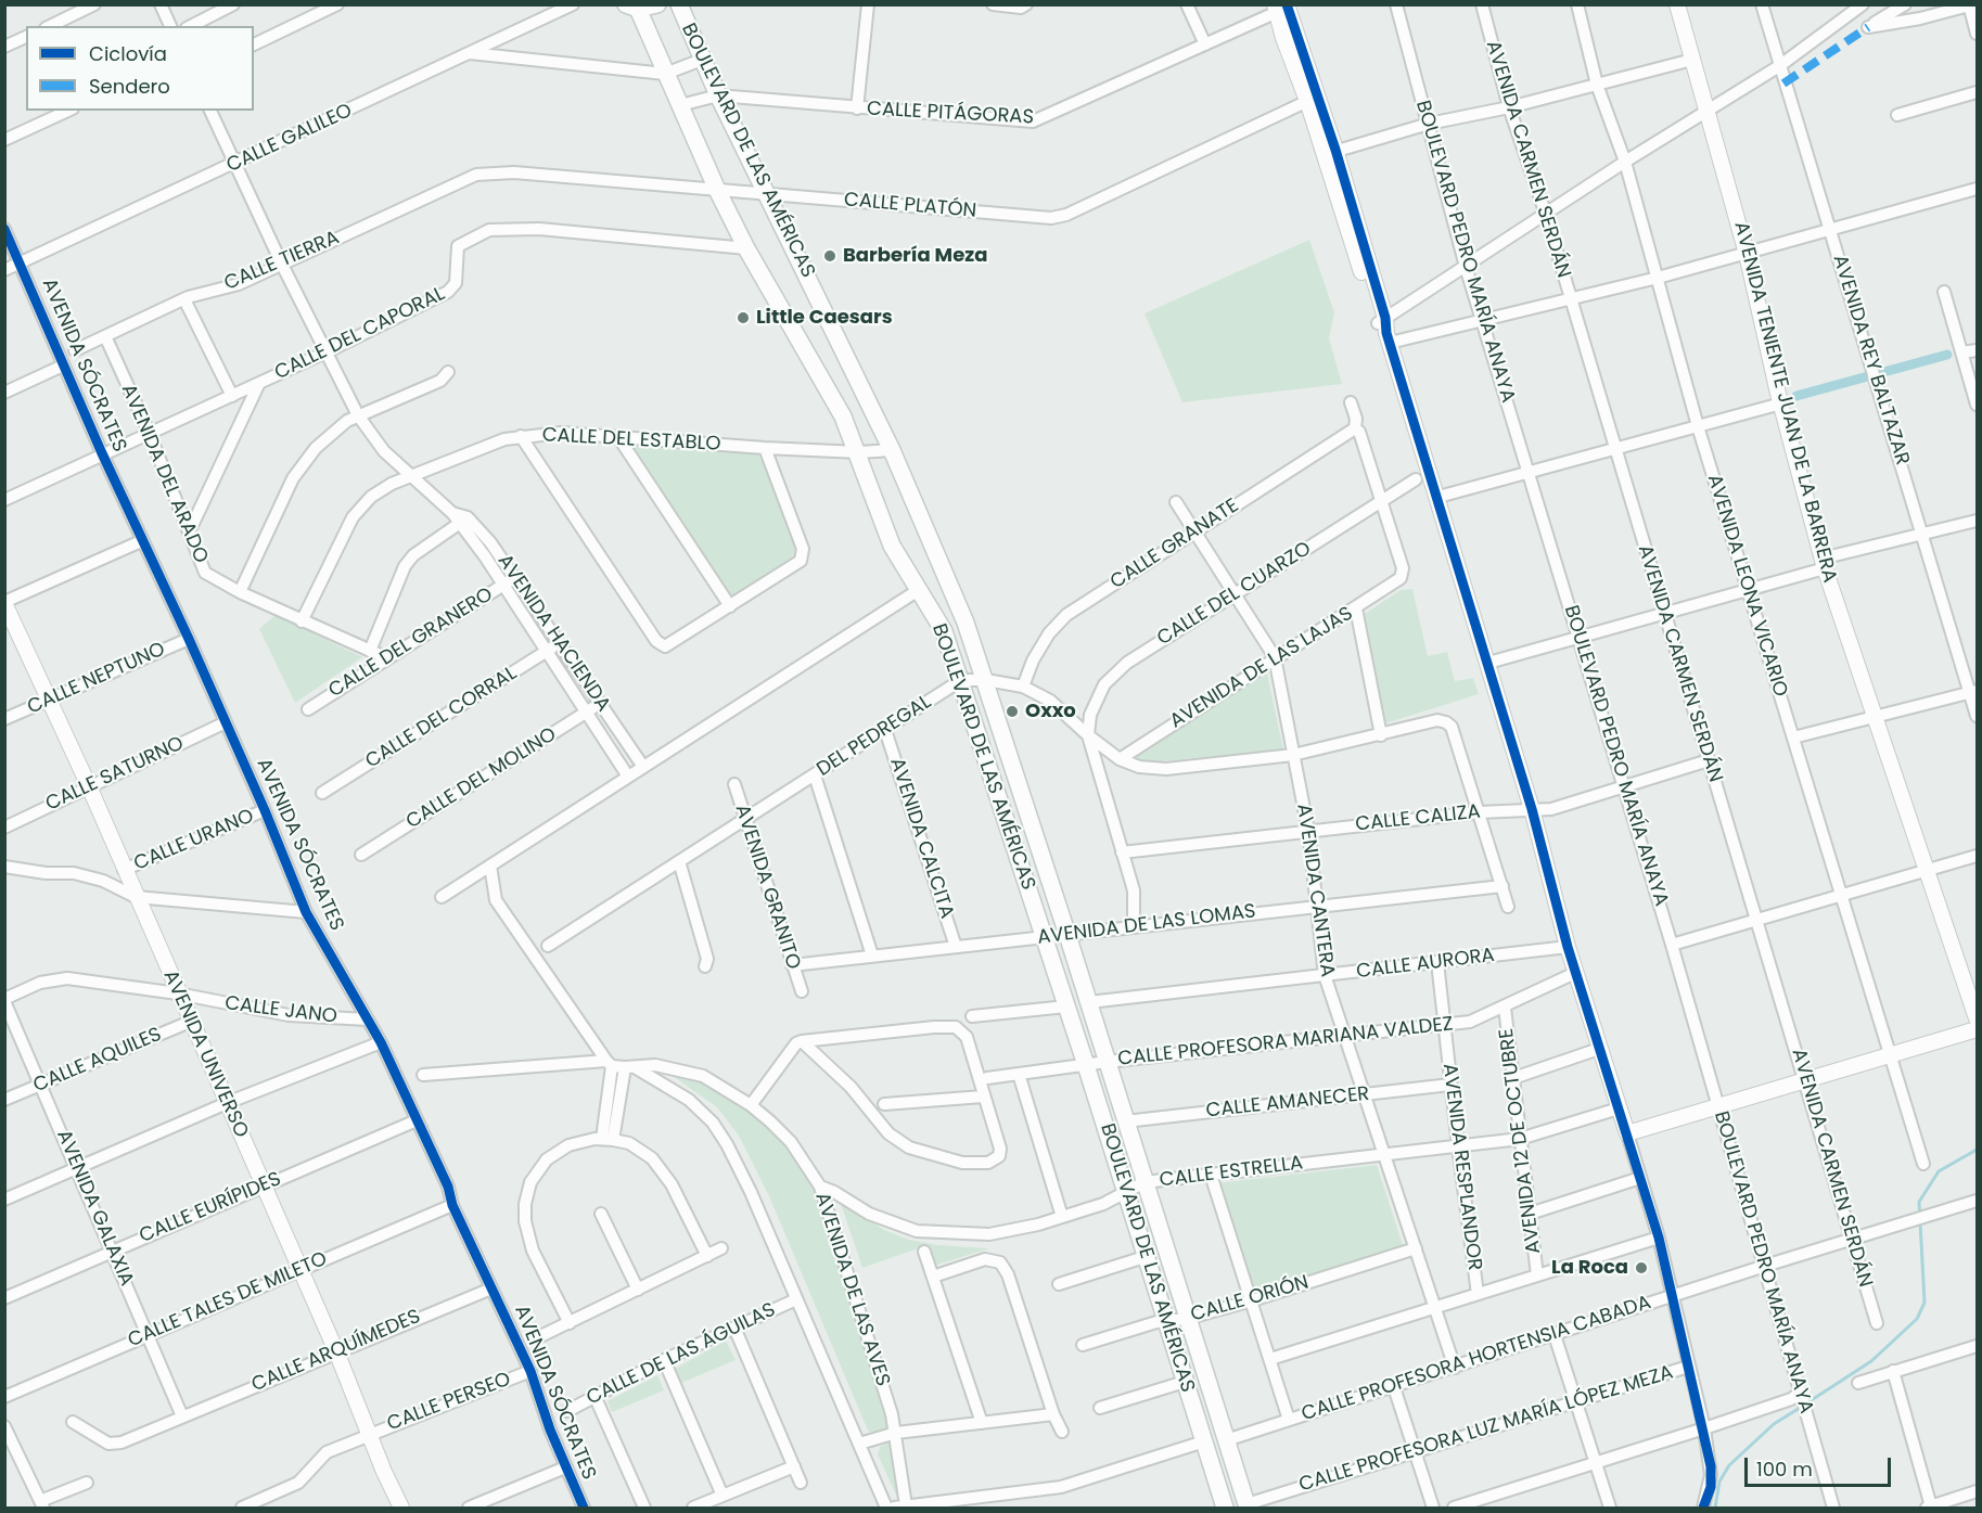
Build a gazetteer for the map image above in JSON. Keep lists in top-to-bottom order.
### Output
{
  "streets": {
    "main road": ["BOULEVARD DE LAS AMÉRICAS"],
    "street": [
      "CALLE PITÁGORAS",
      "CALLE GALILEO",
      "AVENIDA CARMEN SERDÁN",
      "CALLE PLATÓN",
      "BOULEVARD PEDRO MARÍA ANAYA",
      "CALLE TIERRA",
      "CALLE DEL CAPORAL",
      "AVENIDA REY BALTAZAR",
      "AVENIDA SÓCRATES",
      "AVENIDA TENIENTE JUAN DE LA BARRERA",
      "CALLE DEL ESTABLO",
      "AVENIDA DEL ARADO",
      "CALLE GRANATE",
      "AVENIDA LEONA VICARIO",
      "CALLE DEL CUARZO",
      "AVENIDA HACIENDA",
      "CALLE DEL GRANERO",
      "AVENIDA DE LAS LAJAS",
      "CALLE NEPTUNO",
      "CALLE DEL CORRAL",
      "DEL PEDREGAL",
      "CALLE SATURNO",
      "CALLE DEL MOLINO",
      "CALLE CALIZA",
      "AVENIDA CALCITA",
      "CALLE URANO",
      "AVENIDA GRANITO",
      "AVENIDA CANTERA",
      "AVENIDA DE LAS LOMAS",
      "CALLE AURORA",
      "CALLE JANO",
      "CALLE PROFESORA MARIANA VALDEZ",
      "AVENIDA UNIVERSO",
      "CALLE AQUILES",
      "CALLE AMANECER",
      "AVENIDA 12 DE OCTUBRE",
      "AVENIDA RESPLANDOR",
      "CALLE ESTRELLA",
      "AVENIDA GALAXIA",
      "CALLE EURÍPIDES",
      "AVENIDA DE LAS AVES",
      "CALLE ORIÓN",
      "CALLE TALES DE MILETO",
      "CALLE ARQUÍMEDES",
      "CALLE DE LAS ÁGUILAS",
      "CALLE PROFESORA HORTENSIA CABADA",
      "CALLE PERSEO",
      "CALLE PROFESORA LUZ MARÍA LÓPEZ MEZA"
    ]
  },
  "crossings": [
    ["CALLE PITÁGORAS", "BOULEVARD DE LAS AMÉRICAS"],
    ["CALLE GALILEO", "AVENIDA SÓCRATES"],
    ["CALLE GALILEO", "AVENIDA HACIENDA"],
    ["BOULEVARD DE LAS AMÉRICAS", "CALLE PLATÓN"],
    ["BOULEVARD DE LAS AMÉRICAS", "CALLE DEL CAPORAL"],
    ["BOULEVARD DE LAS AMÉRICAS", "CALLE DEL ESTABLO"],
    ["BOULEVARD DE LAS AMÉRICAS", "DEL PEDREGAL"],
    ["BOULEVARD DE LAS AMÉRICAS", "AVENIDA DE LAS LOMAS"],
    ["BOULEVARD DE LAS AMÉRICAS", "CALLE AURORA"],
    ["BOULEVARD DE LAS AMÉRICAS", "CALLE PROFESORA MARIANA VALDEZ"],
    ["BOULEVARD DE LAS AMÉRICAS", "CALLE AMANECER"],
    ["BOULEVARD DE LAS AMÉRICAS", "CALLE ESTRELLA"],
    ["BOULEVARD DE LAS AMÉRICAS", "CALLE ORIÓN"],
    ["BOULEVARD DE LAS AMÉRICAS", "CALLE PROFESORA HORTENSIA CABADA"],
    ["BOULEVARD DE LAS AMÉRICAS", "CALLE PROFESORA LUZ MARÍA LÓPEZ MEZA"],
    ["AVENIDA CARMEN SERDÁN", "CALLE CALIZA"],
    ["AVENIDA CARMEN SERDÁN", "CALLE PROFESORA HORTENSIA CABADA"],
    ["CALLE PLATÓN", "CALLE TIERRA"],
    ["BOULEVARD PEDRO MARÍA ANAYA", "CALLE CALIZA"],
    ["BOULEVARD PEDRO MARÍA ANAYA", "CALLE PROFESORA HORTENSIA CABADA"],
    ["CALLE TIERRA", "AVENIDA DEL ARADO"],
    ["CALLE TIERRA", "AVENIDA HACIENDA"],
    ["CALLE DEL CAPORAL", "AVENIDA SÓCRATES"],
    ["CALLE DEL CAPORAL", "AVENIDA DEL ARADO"],
    ["CALLE DEL CAPORAL", "AVENIDA HACIENDA"],
    ["AVENIDA SÓCRATES", "CALLE NEPTUNO"],
    ["AVENIDA SÓCRATES", "CALLE SATURNO"],
    ["AVENIDA SÓCRATES", "CALLE URANO"],
    ["AVENIDA SÓCRATES", "CALLE JANO"],
    ["AVENIDA SÓCRATES", "CALLE EURÍPIDES"],
    ["AVENIDA SÓCRATES", "CALLE TALES DE MILETO"],
    ["AVENIDA SÓCRATES", "CALLE ARQUÍMEDES"],
    ["AVENIDA SÓCRATES", "CALLE PERSEO"],
    ["CALLE DEL ESTABLO", "AVENIDA DEL ARADO"],
    ["CALLE DEL ESTABLO", "AVENIDA HACIENDA"],
    ["AVENIDA DEL ARADO", "CALLE DEL GRANERO"],
    ["CALLE GRANATE", "AVENIDA CANTERA"],
    ["CALLE DEL CUARZO", "AVENIDA DE LAS LAJAS"],
    ["CALLE DEL CUARZO", "AVENIDA CANTERA"],
    ["AVENIDA HACIENDA", "CALLE DEL GRANERO"],
    ["AVENIDA HACIENDA", "CALLE DEL CORRAL"],
    ["AVENIDA HACIENDA", "CALLE DEL MOLINO"],
    ["AVENIDA DE LAS LAJAS", "AVENIDA CANTERA"],
    ["CALLE NEPTUNO", "AVENIDA UNIVERSO"],
    ["DEL PEDREGAL", "AVENIDA CALCITA"],
    ["DEL PEDREGAL", "AVENIDA GRANITO"],
    ["CALLE SATURNO", "AVENIDA UNIVERSO"],
    ["CALLE CALIZA", "AVENIDA CANTERA"],
    ["AVENIDA CALCITA", "AVENIDA DE LAS LOMAS"],
    ["CALLE URANO", "AVENIDA UNIVERSO"],
    ["AVENIDA GRANITO", "AVENIDA DE LAS LOMAS"],
    ["AVENIDA CANTERA", "AVENIDA DE LAS LOMAS"],
    ["AVENIDA CANTERA", "CALLE AURORA"],
    ["AVENIDA CANTERA", "CALLE PROFESORA MARIANA VALDEZ"],
    ["AVENIDA CANTERA", "CALLE AMANECER"],
    ["AVENIDA CANTERA", "CALLE ESTRELLA"],
    ["AVENIDA CANTERA", "CALLE ORIÓN"],
    ["AVENIDA CANTERA", "CALLE PROFESORA HORTENSIA CABADA"],
    ["CALLE AURORA", "AVENIDA RESPLANDOR"],
    ["CALLE JANO", "AVENIDA UNIVERSO"],
    ["CALLE JANO", "AVENIDA GALAXIA"],
    ["CALLE PROFESORA MARIANA VALDEZ", "AVENIDA 12 DE OCTUBRE"],
    ["CALLE PROFESORA MARIANA VALDEZ", "AVENIDA RESPLANDOR"],
    ["AVENIDA UNIVERSO", "CALLE AQUILES"],
    ["AVENIDA UNIVERSO", "CALLE EURÍPIDES"],
    ["AVENIDA UNIVERSO", "CALLE TALES DE MILETO"],
    ["AVENIDA UNIVERSO", "CALLE ARQUÍMEDES"],
    ["AVENIDA UNIVERSO", "CALLE PERSEO"],
    ["CALLE AQUILES", "AVENIDA GALAXIA"],
    ["CALLE AMANECER", "AVENIDA RESPLANDOR"],
    ["AVENIDA 12 DE OCTUBRE", "CALLE ESTRELLA"],
    ["AVENIDA RESPLANDOR", "CALLE ESTRELLA"],
    ["CALLE ESTRELLA", "AVENIDA DE LAS AVES"],
    ["AVENIDA GALAXIA", "CALLE EURÍPIDES"],
    ["AVENIDA GALAXIA", "CALLE TALES DE MILETO"],
    ["AVENIDA GALAXIA", "CALLE ARQUÍMEDES"],
    ["AVENIDA DE LAS AVES", "CALLE DE LAS ÁGUILAS"]
  ],
  "places": [
    "Barbería Meza",
    "Little Caesars",
    "Oxxo",
    "La Roca"
  ],
  "legend": ["Ciclovía", "Sendero"],
  "scale_bar": "100 m"
}
